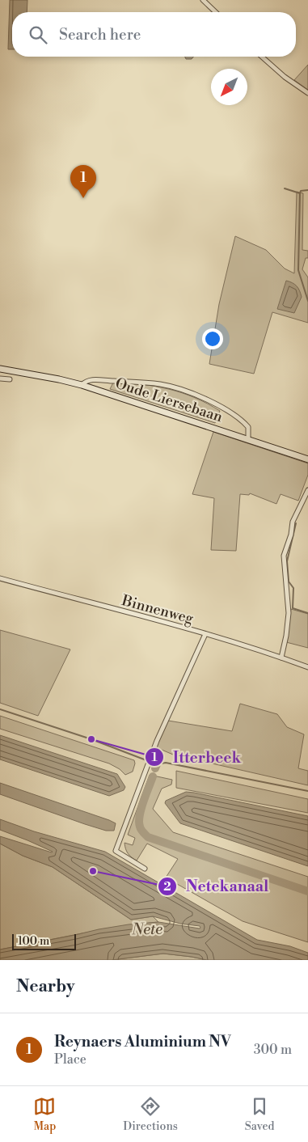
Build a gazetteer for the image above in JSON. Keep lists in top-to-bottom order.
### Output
{
  "streets": {
    "main road": ["Oude Liersebaan"],
    "street": ["Binnenweg"]
  },
  "water": ["Nete"],
  "places": ["Itterbeek", "Netekanaal"],
  "scale_bar": "100 m",
  "north": "bottom left",
  "page": {
    "search": "Search here",
    "pins": "1",
    "scale": "100 m",
    "heading": "Nearby",
    "list": [
      {
        "mark": "1",
        "name": "Reynaers Aluminium NV",
        "note": "Place",
        "value": "300 m"
      }
    ],
    "nav": ["Map", "Directions", "Saved"]
  }
}
